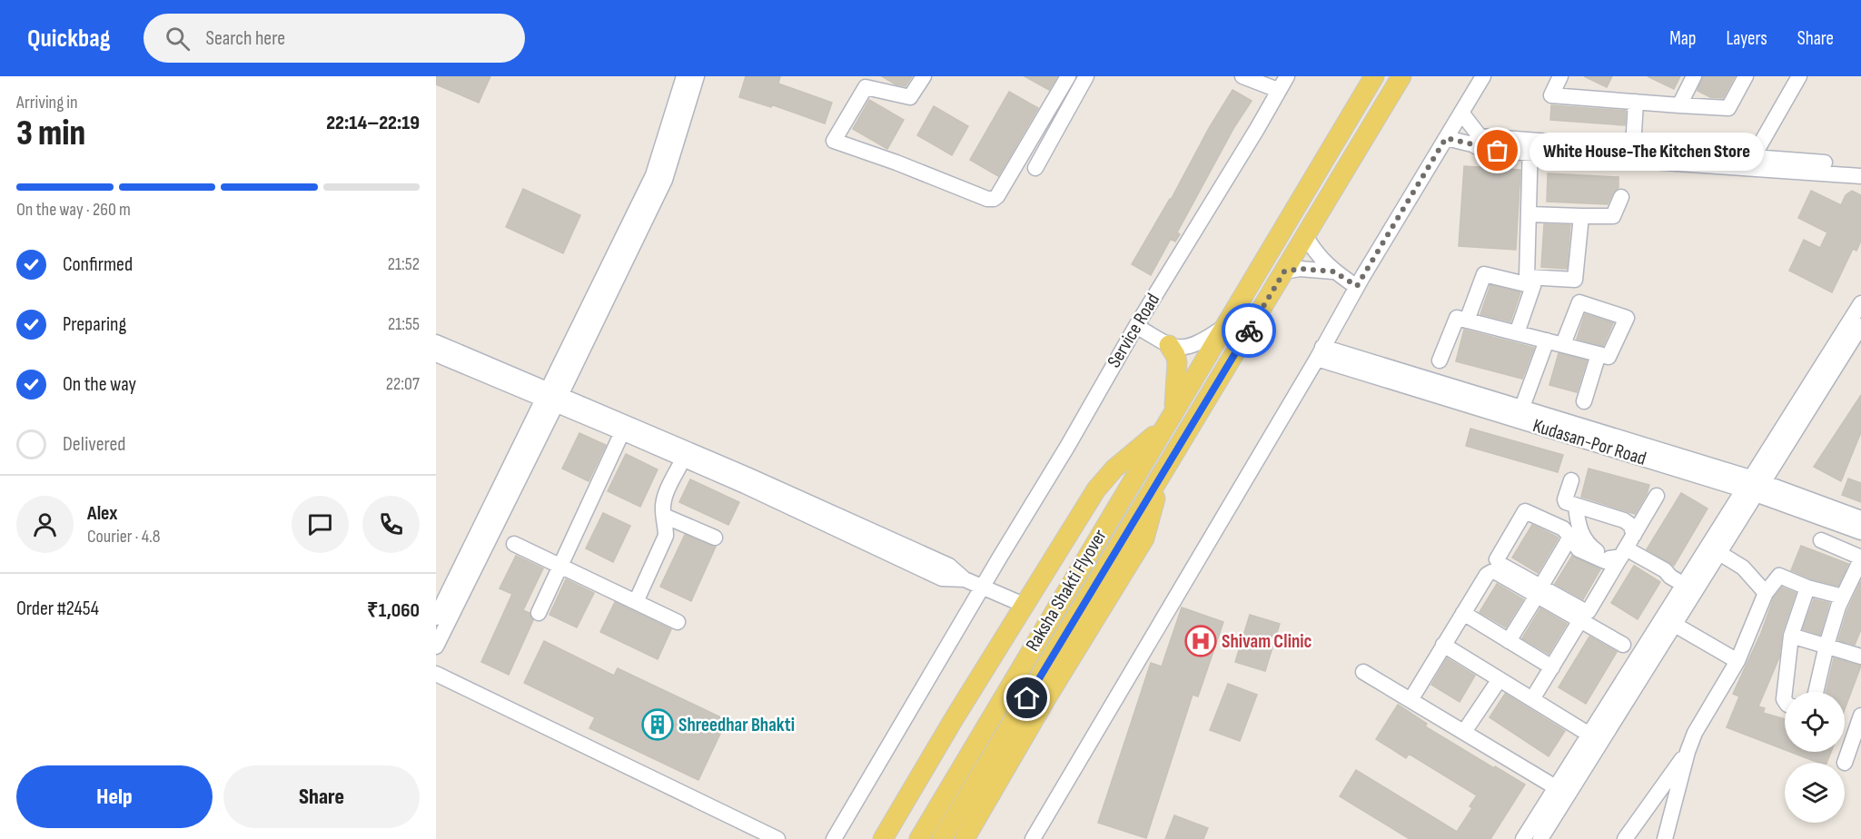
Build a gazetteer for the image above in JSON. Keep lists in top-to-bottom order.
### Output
{
  "streets": {
    "main road": ["Raksha Shakti Flyover"],
    "street": ["Service Road", "Kudasan-Por Road"]
  },
  "places": {
    "other": ["White House-The Kitchen Store"],
    "hospital": ["Shivam Clinic"],
    "building": ["Shreedhar Bhakti"]
  },
  "page": {
    "header": "Quickbag",
    "search": "Search here",
    "nav": ["Map", "Layers", "Share"],
    "heading": ["3 min", "Arriving in", "22:14–22:19"],
    "panel": [
      "Alex",
      "Courier · 4.8",
      "Order #2454",
      "₹1,060"
    ],
    "bubble": "White House-The Kitchen Store",
    "bar": "On the way · 260 m",
    "list": [
      ["Confirmed", "21:52"],
      ["Preparing", "21:55"],
      ["On the way", "22:07"],
      "Delivered"
    ],
    "buttons": ["Help", "Share"]
  }
}
